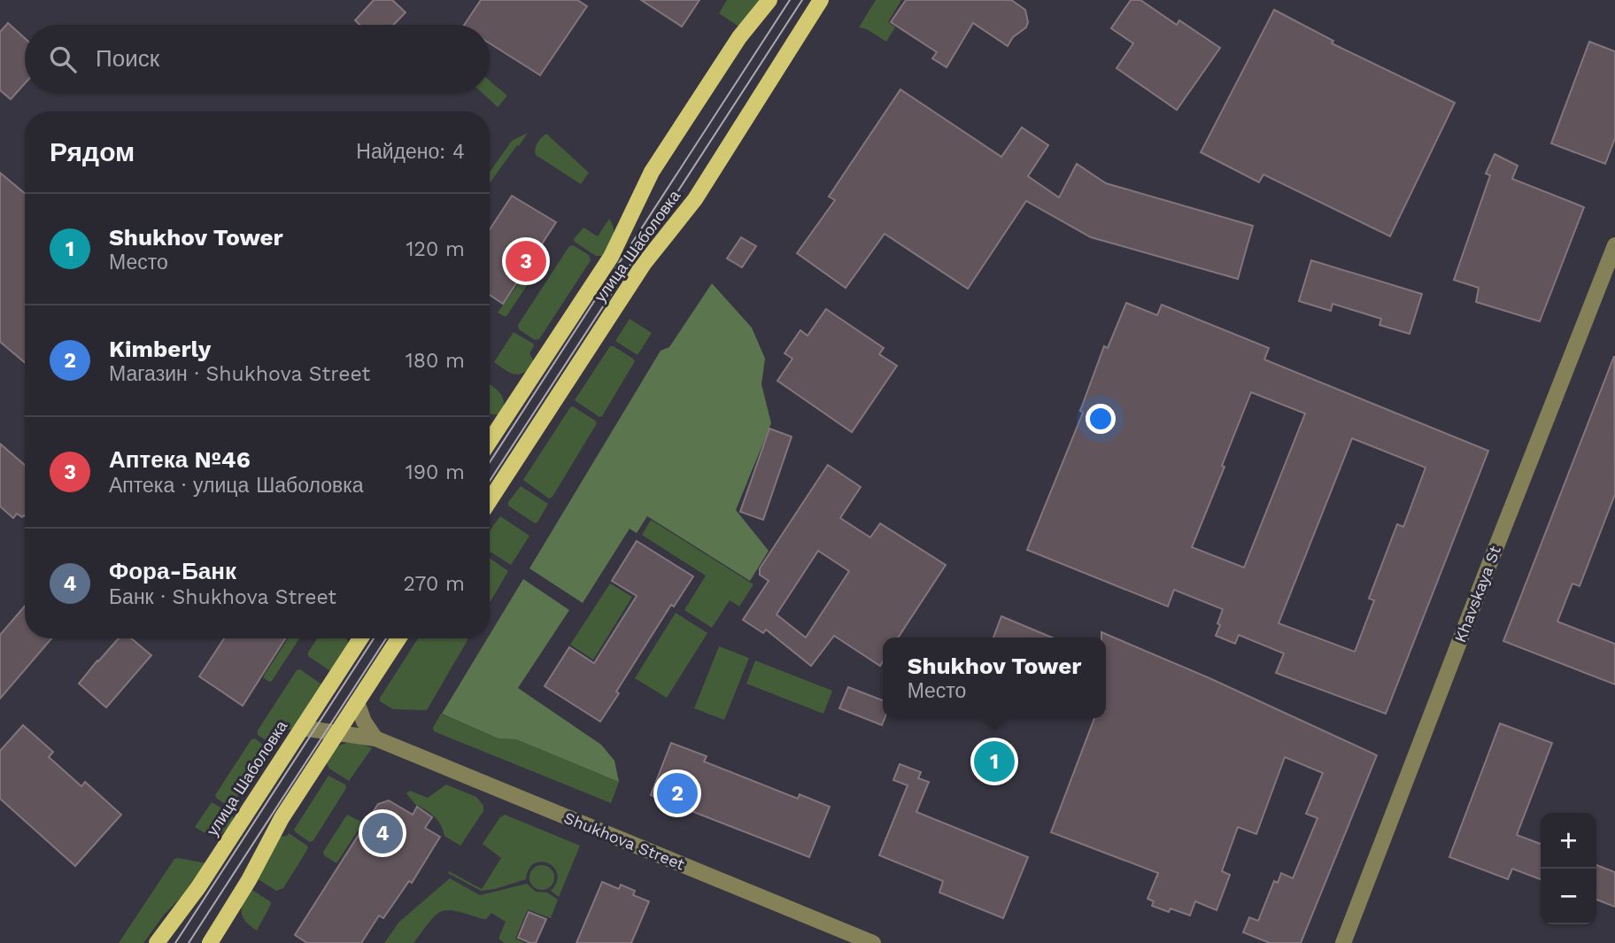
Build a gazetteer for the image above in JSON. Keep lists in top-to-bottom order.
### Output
{
  "streets": {
    "main road": ["улица Шаболовка"],
    "street": ["Khavskaya St", "Shukhova Street"]
  },
  "crossings": [
    ["улица Шаболовка", "Shukhova Street"]
  ],
  "page": {
    "search": "Поиск",
    "heading": ["Рядом", "Найдено: 4"],
    "list": [
      {
        "mark": "1",
        "name": "Shukhov Tower",
        "note": "Место",
        "value": "120 m"
      },
      {
        "mark": "2",
        "name": "Kimberly",
        "note": "Магазин · Shukhova Street",
        "value": "180 m"
      },
      {
        "mark": "3",
        "name": "Аптека №46",
        "note": "Аптека · улица Шаболовка",
        "value": "190 m"
      },
      {
        "mark": "4",
        "name": "Фора-Банк",
        "note": "Банк · Shukhova Street",
        "value": "270 m"
      }
    ],
    "pins": [
      "3",
      "1",
      "2",
      "4"
    ],
    "popup": ["Shukhov Tower", "Место"],
    "map_buttons": ["+", "−"]
  }
}
